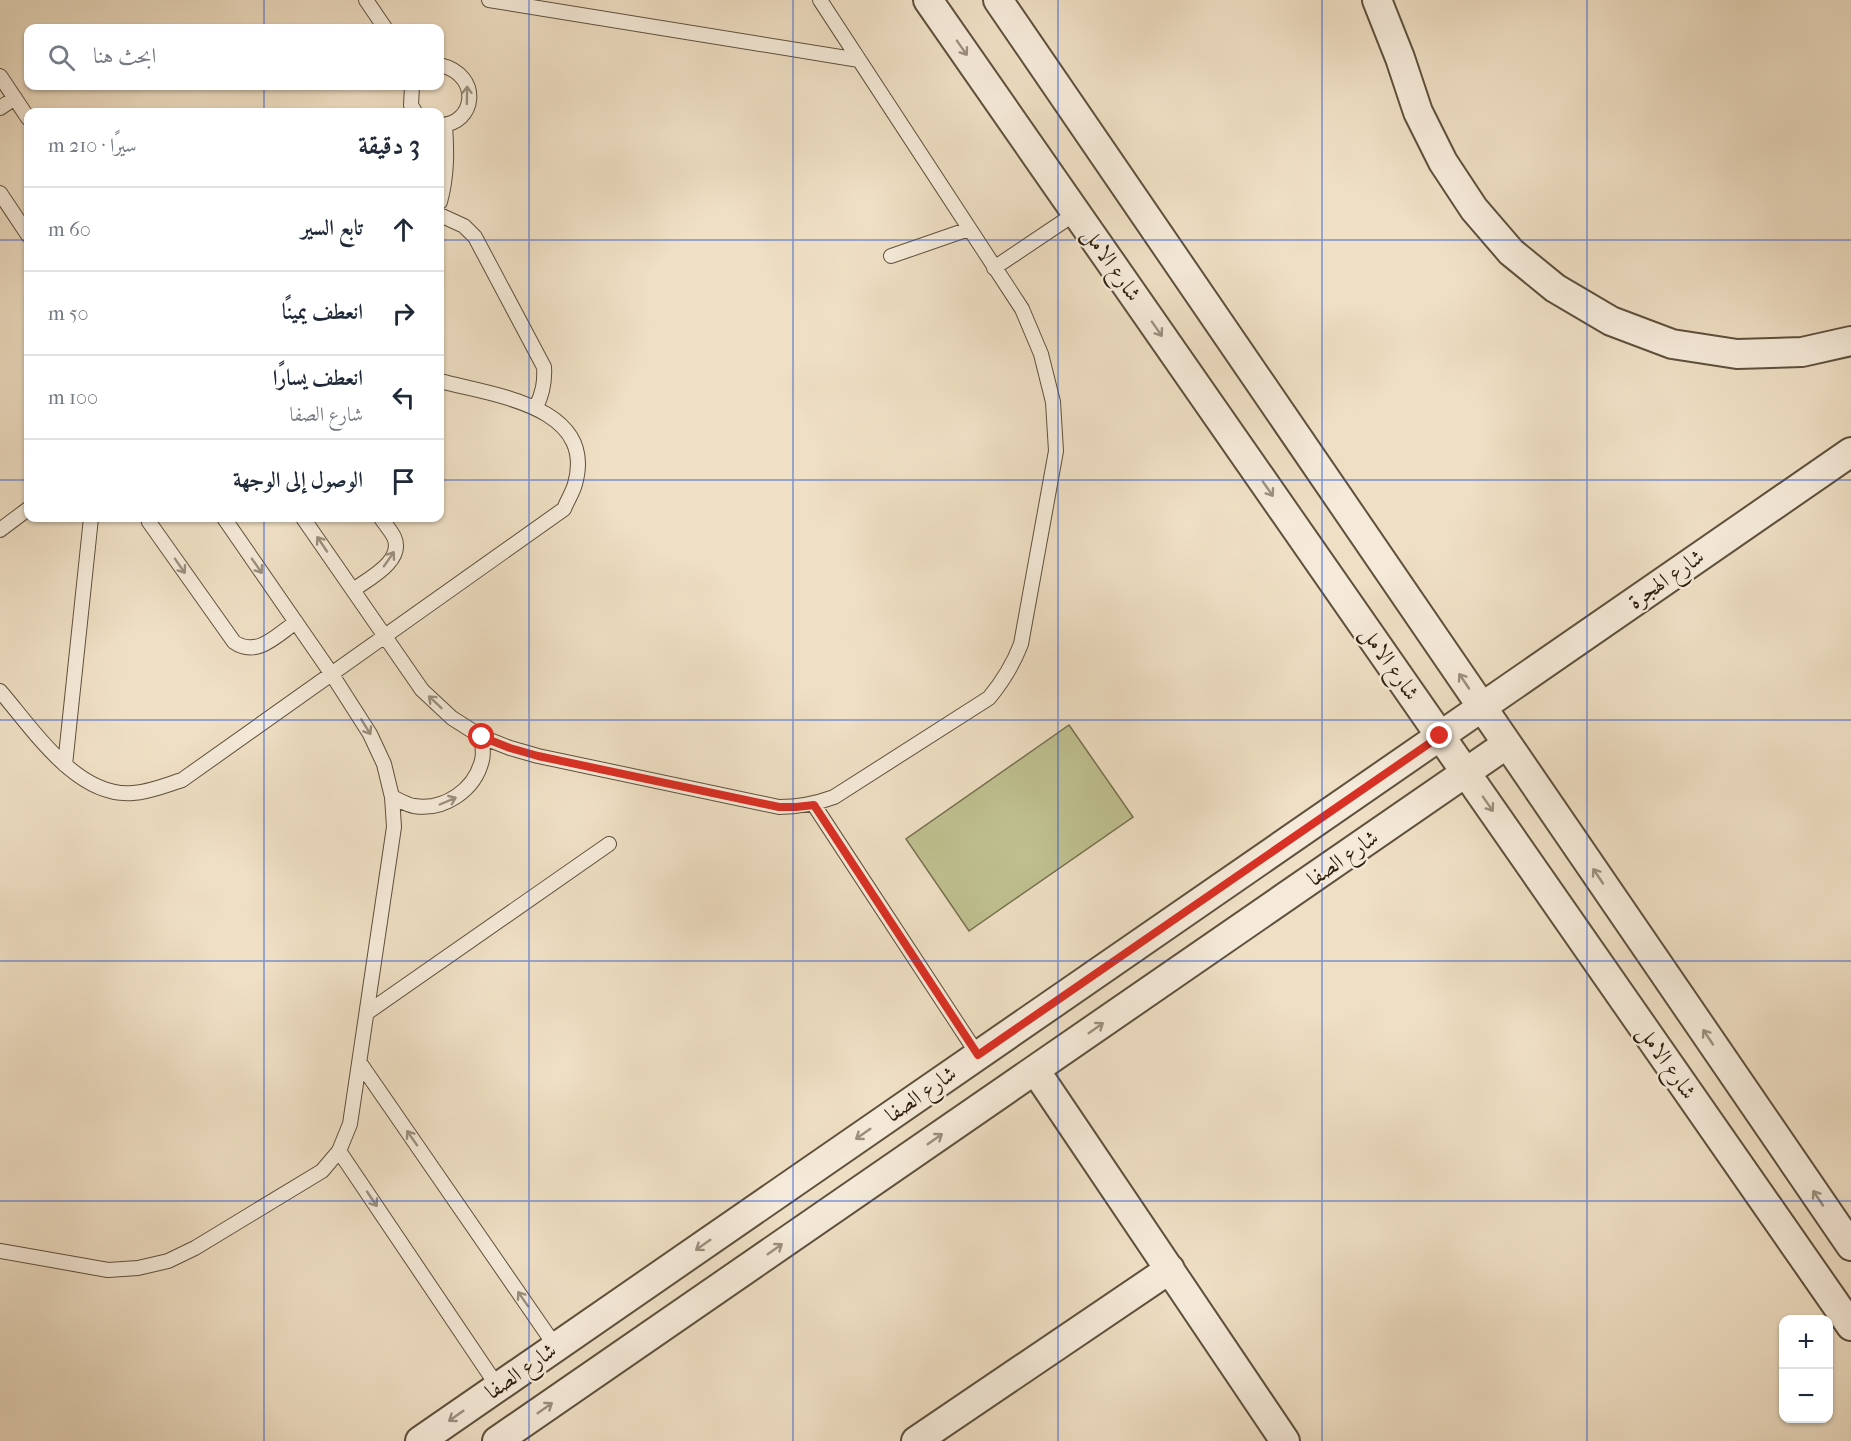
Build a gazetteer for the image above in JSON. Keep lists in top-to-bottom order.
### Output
{
  "streets": {
    "street": ["شارع الامل", "شارع الهجرة", "شارع الصفا"]
  },
  "crossings": [
    ["شارع الامل", "شارع الصفا"],
    ["شارع الهجرة", "شارع الصفا"]
  ],
  "page": {
    "search": "ابحث هنا",
    "heading": ["3 دقيقة", "سيرًا · 210 m"],
    "list": [
      ["تابع السير", "60 m"],
      ["انعطف يمينًا", "50 m"],
      ["انعطف يسارًا", "شارع الصفا", "100 m"],
      "الوصول إلى الوجهة"
    ],
    "map_buttons": ["+", "−"]
  }
}
